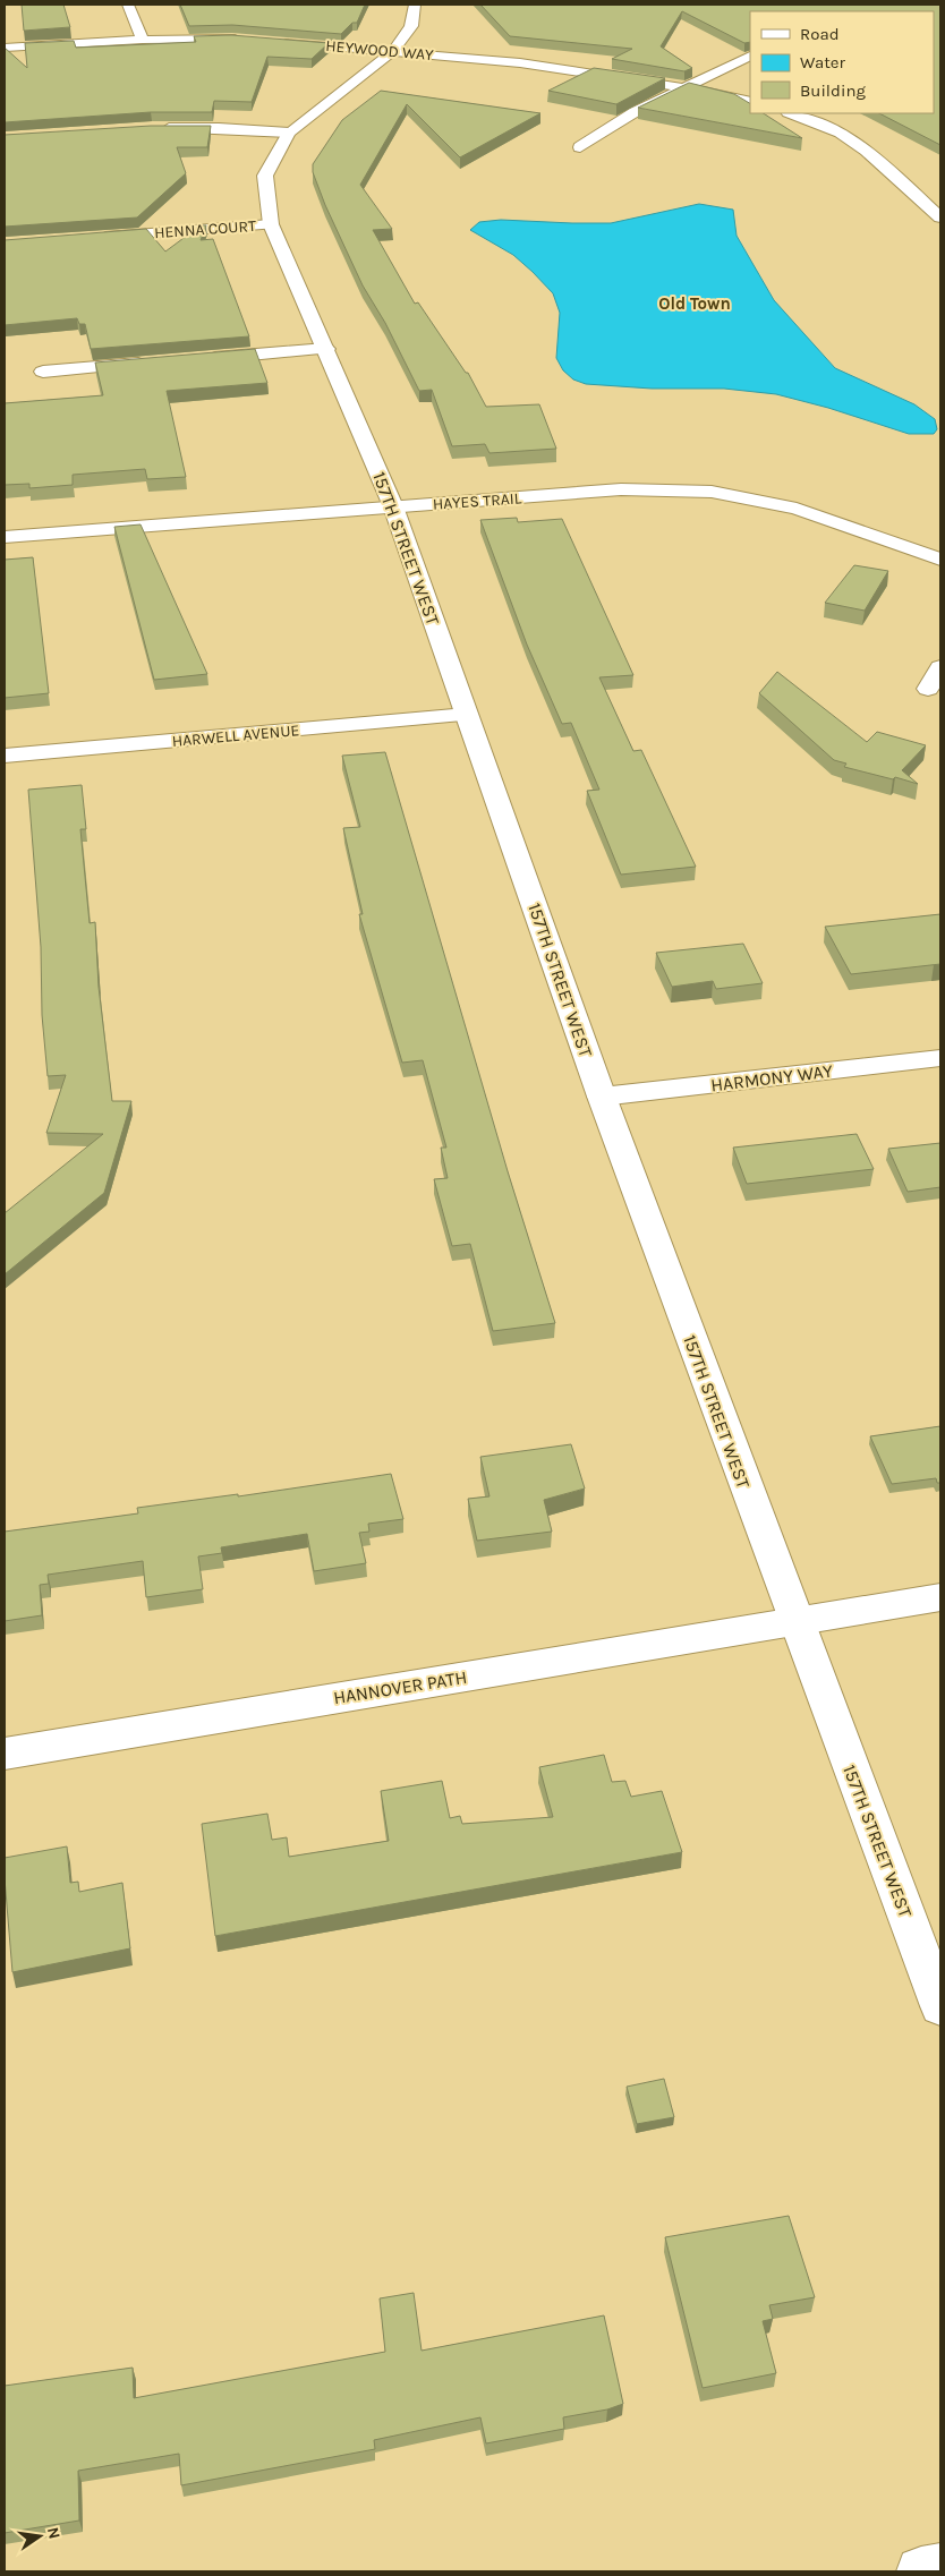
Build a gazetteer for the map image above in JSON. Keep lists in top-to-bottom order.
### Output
{
  "streets": {
    "street": [
      "HEYWOOD WAY",
      "HENNA COURT",
      "HAYES TRAIL",
      "157TH STREET WEST",
      "HARWELL AVENUE",
      "HARMONY WAY",
      "HANNOVER PATH"
    ]
  },
  "crossings": [
    ["HEYWOOD WAY", "157TH STREET WEST"],
    ["HENNA COURT", "157TH STREET WEST"],
    ["HAYES TRAIL", "157TH STREET WEST"],
    ["157TH STREET WEST", "HARWELL AVENUE"],
    ["157TH STREET WEST", "HARMONY WAY"],
    ["157TH STREET WEST", "HANNOVER PATH"]
  ],
  "districts": ["Old Town"],
  "legend": ["Road", "Water", "Building"],
  "north": "right"
}
